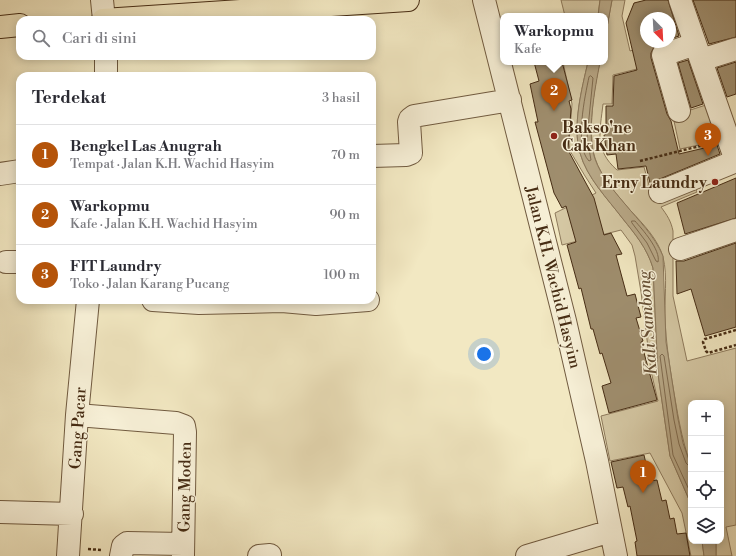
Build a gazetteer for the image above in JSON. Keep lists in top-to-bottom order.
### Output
{
  "streets": {
    "street": ["Jalan K.H. Wachid Hasyim", "Gang Pacar", "Gang Moden"]
  },
  "crossings": [
    ["Gang Pacar", "Gang Moden"]
  ],
  "water": ["Kali Sambong"],
  "places": ["Bakso'ne Cak Khan", "Erny Laundry"],
  "north": "bottom right",
  "page": {
    "popup": ["Warkopmu", "Kafe"],
    "search": "Cari di sini",
    "heading": ["Terdekat", "3 hasil"],
    "pins": ["2", "3", "1"],
    "list": [
      {
        "mark": "1",
        "name": "Bengkel Las Anugrah",
        "note": "Tempat · Jalan K.H. Wachid Hasyim",
        "value": "70 m"
      },
      {
        "mark": "2",
        "name": "Warkopmu",
        "note": "Kafe · Jalan K.H. Wachid Hasyim",
        "value": "90 m"
      },
      {
        "mark": "3",
        "name": "FIT Laundry",
        "note": "Toko · Jalan Karang Pucang",
        "value": "100 m"
      }
    ],
    "map_buttons": ["+", "−"]
  }
}
